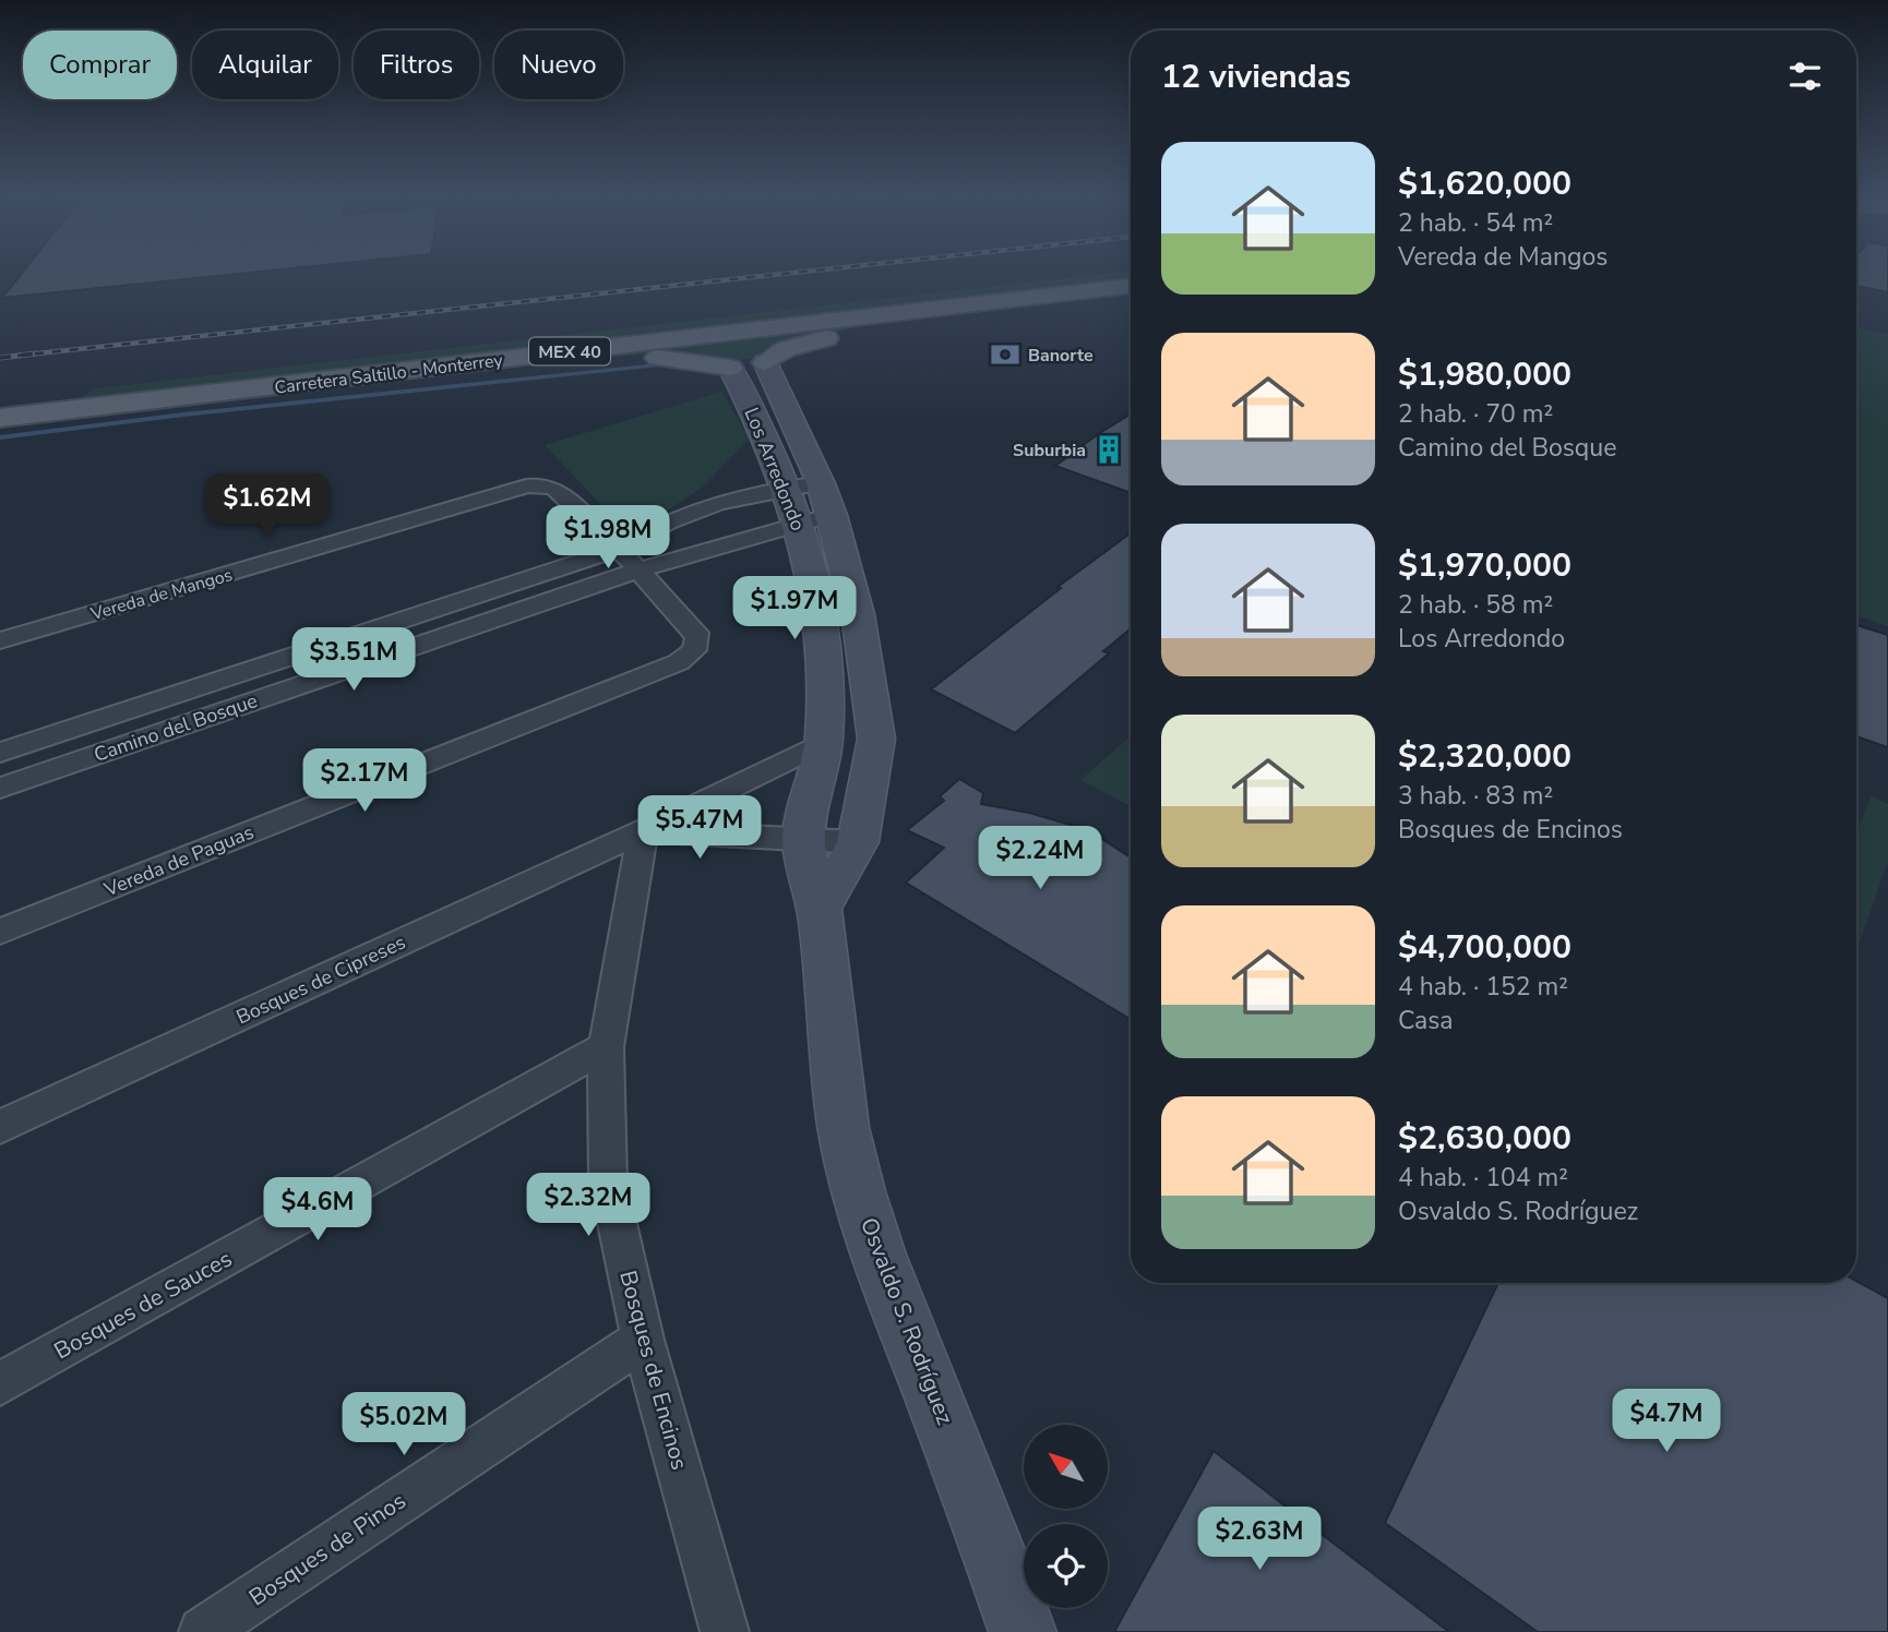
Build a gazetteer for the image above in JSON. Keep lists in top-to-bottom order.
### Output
{
  "streets": {
    "main road": ["MEX 40", "Carretera Saltillo - Monterrey"],
    "street": [
      "Los Arredondo",
      "Vereda de Mangos",
      "Camino del Bosque",
      "Vereda de Paguas",
      "Bosques de Cipreses",
      "Bosques de Sauces",
      "Osvaldo S. Rodríguez",
      "Bosques de Encinos",
      "Bosques de Pinos"
    ]
  },
  "crossings": [
    ["Los Arredondo", "Camino del Bosque"],
    ["Los Arredondo", "Bosques de Cipreses"],
    ["Los Arredondo", "Osvaldo S. Rodríguez"],
    ["Vereda de Mangos", "Camino del Bosque"],
    ["Camino del Bosque", "Vereda de Paguas"],
    ["Bosques de Cipreses", "Bosques de Encinos"],
    ["Bosques de Sauces", "Bosques de Encinos"],
    ["Bosques de Encinos", "Bosques de Pinos"]
  ],
  "places": {
    "bank": ["Banorte"],
    "building": ["Suburbia"]
  },
  "north": "top left",
  "page": {
    "chip": [
      "Comprar",
      "Alquilar",
      "Filtros",
      "Nuevo"
    ],
    "heading": "12 viviendas",
    "list": [
      {
        "name": "$1,620,000",
        "note": "2 hab. · 54 m² · Vereda de Mangos"
      },
      {
        "name": "$1,980,000",
        "note": "2 hab. · 70 m² · Camino del Bosque"
      },
      {
        "name": "$1,970,000",
        "note": "2 hab. · 58 m² · Los Arredondo"
      },
      {
        "name": "$2,320,000",
        "note": "3 hab. · 83 m² · Bosques de Encinos"
      },
      {
        "name": "$4,700,000",
        "note": "4 hab. · 152 m² · Casa"
      },
      {
        "name": "$2,630,000",
        "note": "4 hab. · 104 m² · Osvaldo S. Rodríguez"
      }
    ],
    "price": [
      "$1.62M",
      "$1.98M",
      "$1.97M",
      "$3.51M",
      "$2.17M",
      "$5.47M",
      "$2.24M",
      "$2.32M",
      "$4.6M",
      "$4.7M",
      "$5.02M",
      "$2.63M"
    ]
  }
}
